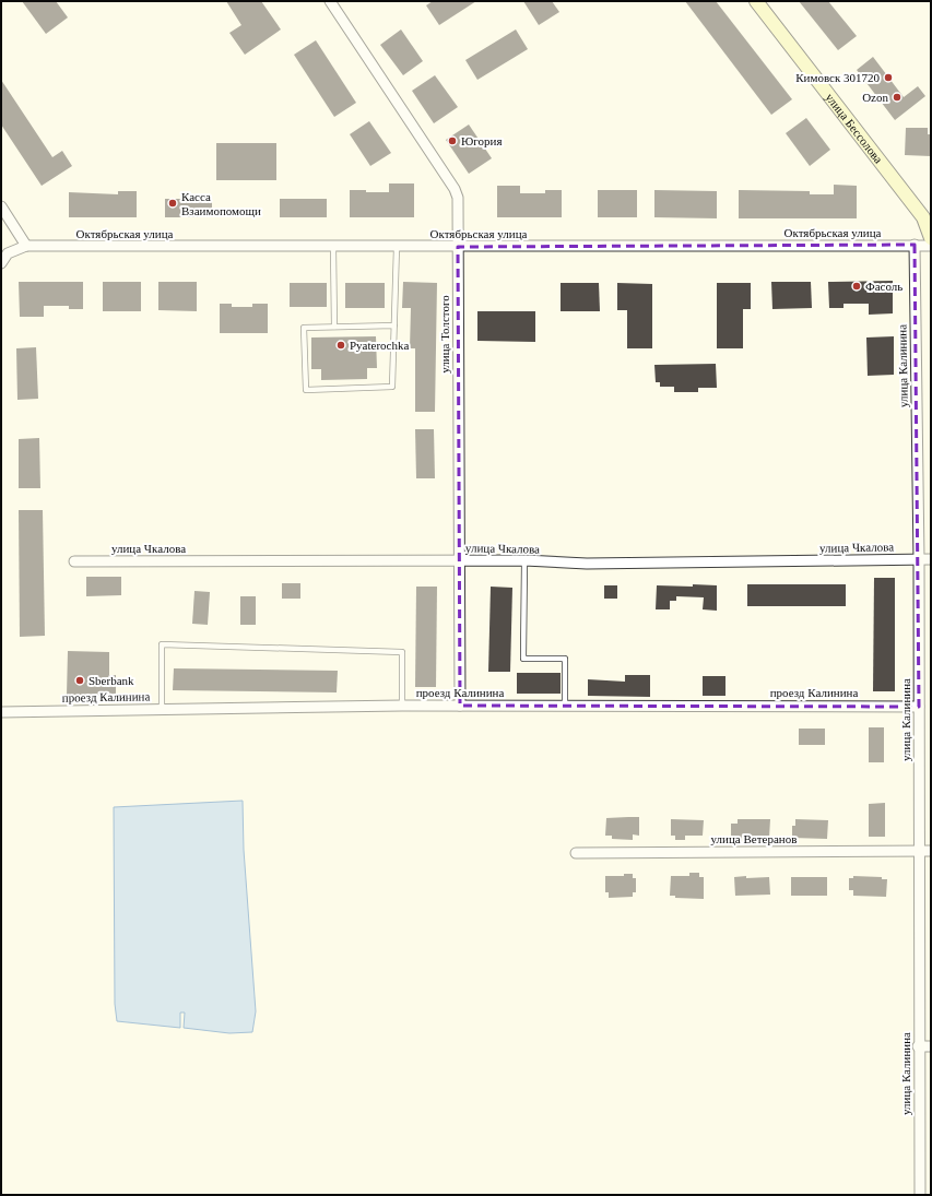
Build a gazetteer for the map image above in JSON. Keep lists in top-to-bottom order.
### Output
{
  "streets": {
    "main road": ["улица Бессолова"],
    "street": [
      "Октябрьская улица",
      "улица Толстого",
      "улица Калинина",
      "улица Чкалова",
      "проезд Калинина",
      "улица Ветеранов"
    ]
  },
  "crossings": [
    ["Октябрьская улица", "улица Толстого"],
    ["Октябрьская улица", "улица Калинина"],
    ["улица Толстого", "улица Чкалова"],
    ["улица Толстого", "проезд Калинина"],
    ["улица Калинина", "улица Чкалова"],
    ["улица Калинина", "проезд Калинина"],
    ["улица Калинина", "улица Ветеранов"]
  ],
  "places": [
    "Кимовск 301720",
    "Ozon",
    "Югория",
    "Касса Взаимопомощи",
    "Фасоль",
    "Pyaterochka",
    "Sberbank"
  ]
}
